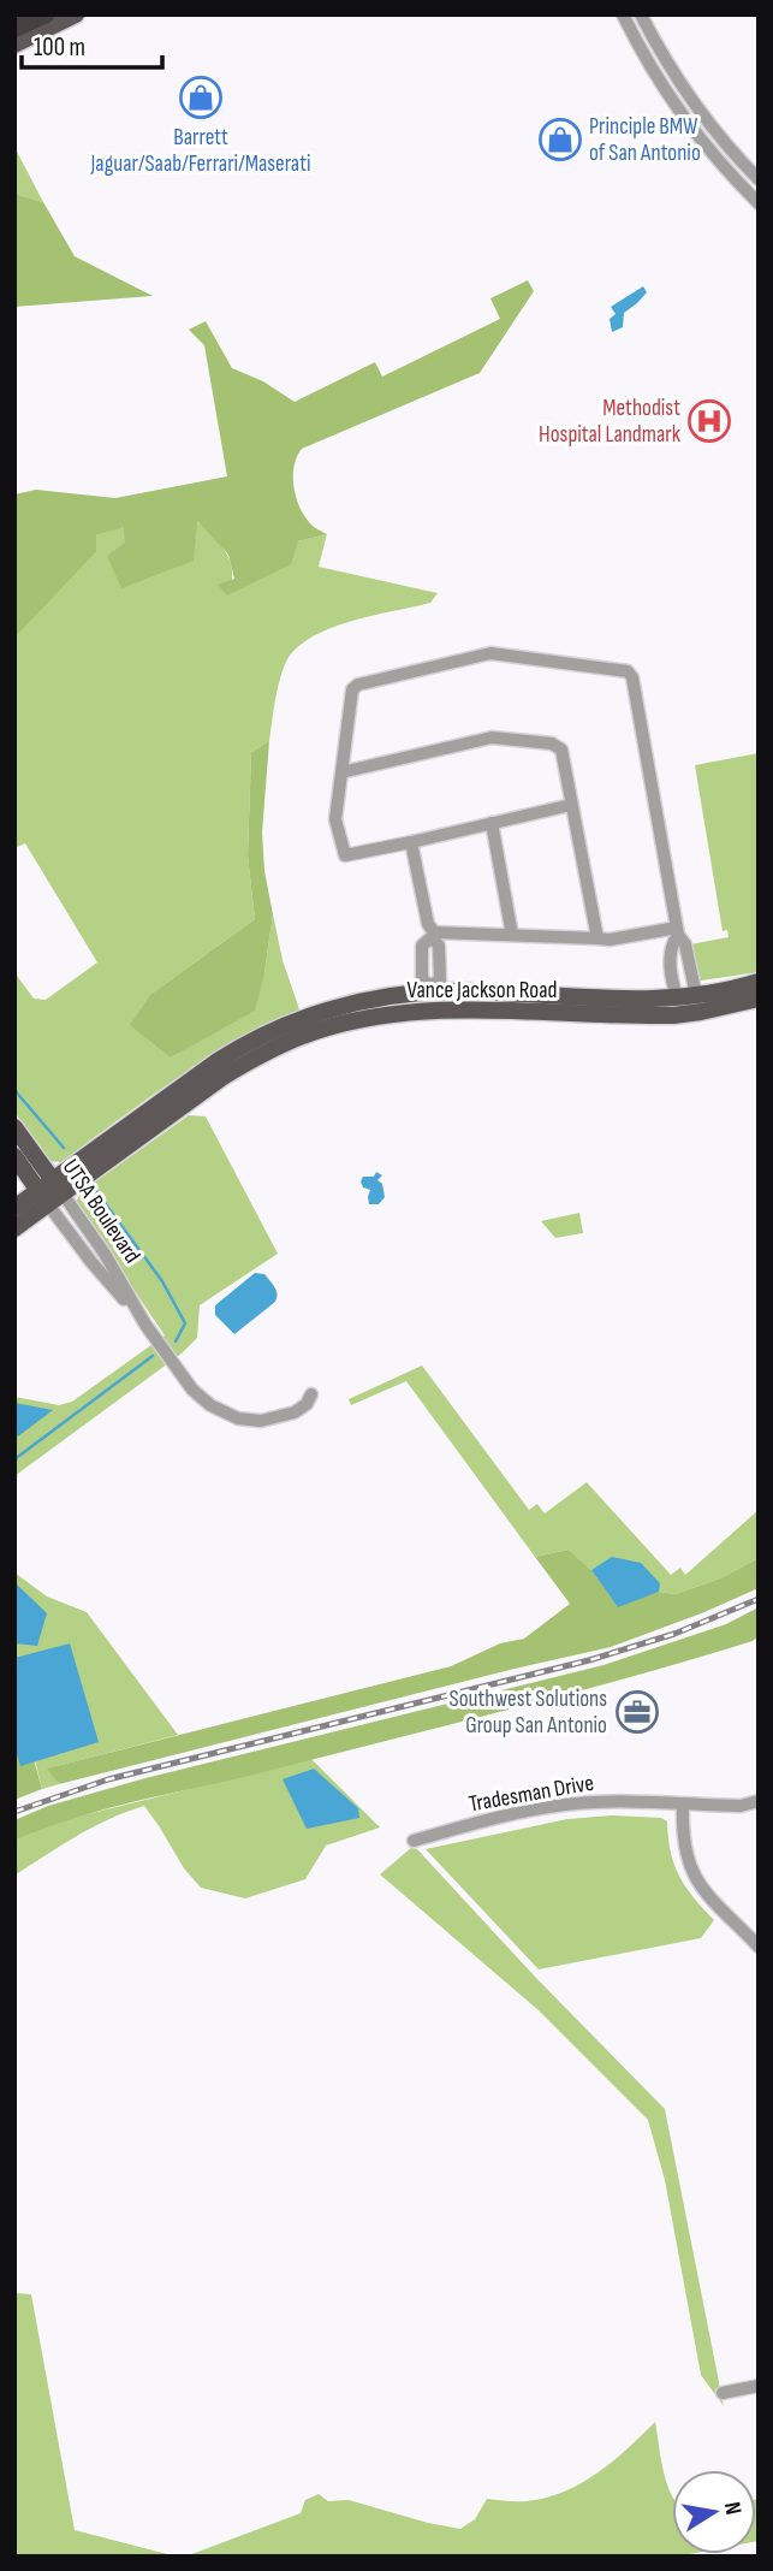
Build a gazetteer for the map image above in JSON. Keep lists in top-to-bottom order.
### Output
{
  "streets": {
    "main road": ["Vance Jackson Road", "UTSA Boulevard"],
    "street": ["Tradesman Drive"]
  },
  "crossings": [
    ["Vance Jackson Road", "UTSA Boulevard"]
  ],
  "places": {
    "shop": ["Barrett Jaguar/Saab/Ferrari/Maserati", "Principle BMW of San Antonio"],
    "hospital": ["Methodist Hospital Landmark"],
    "office": ["Southwest Solutions Group San Antonio"]
  },
  "scale_bar": "100 m",
  "north": "right"
}
